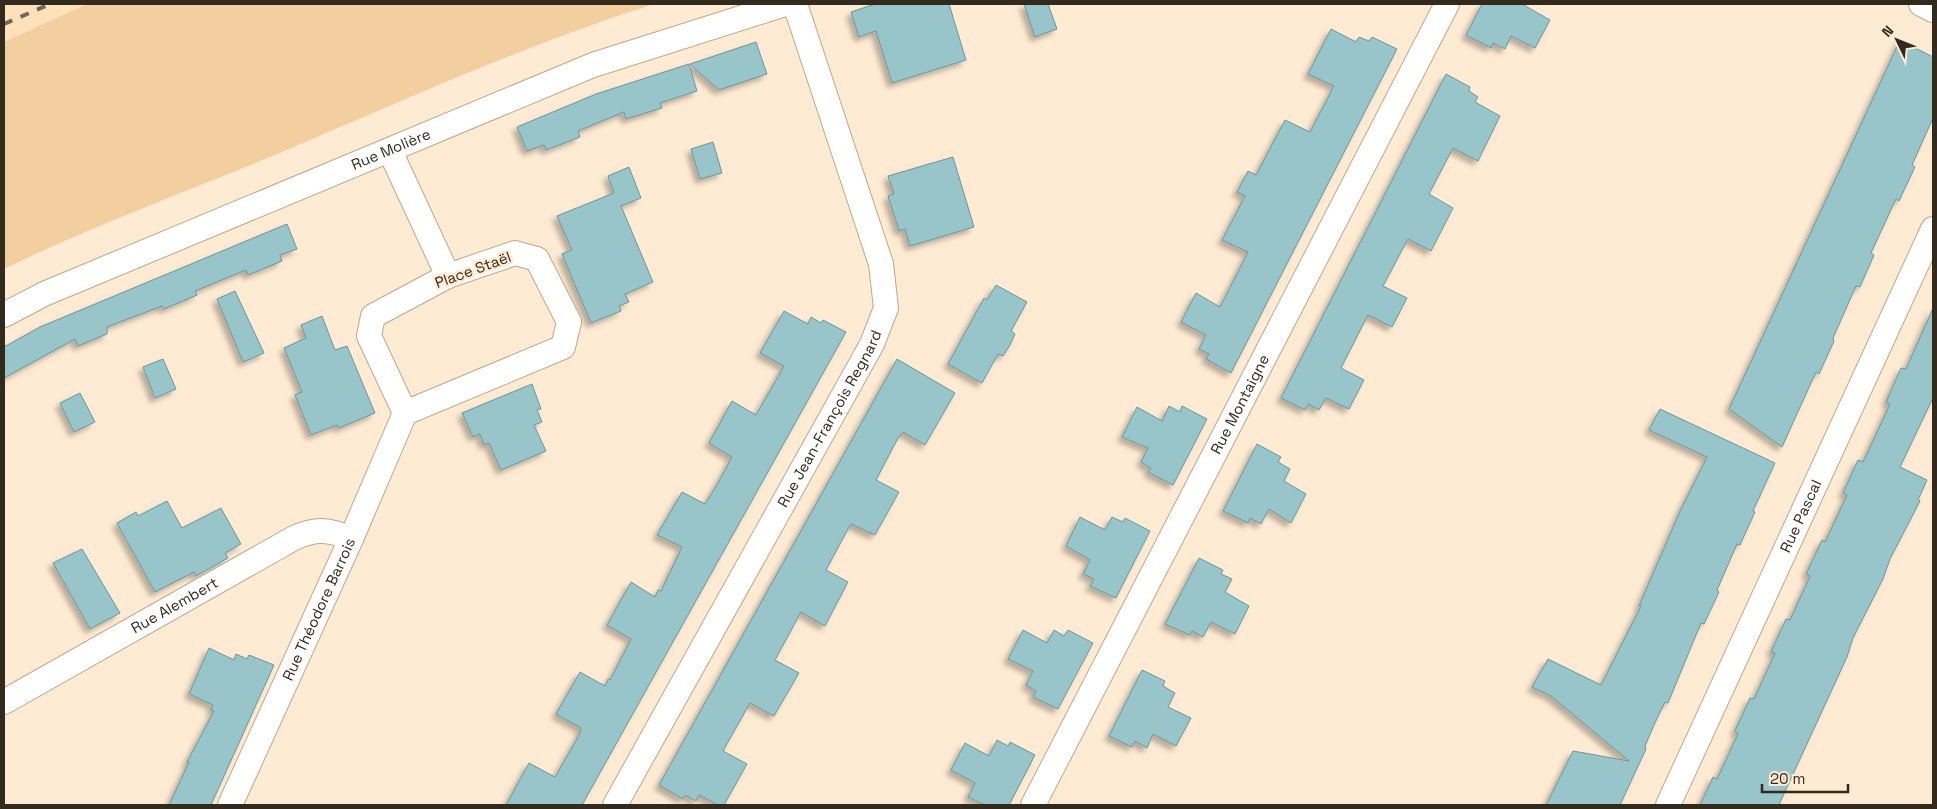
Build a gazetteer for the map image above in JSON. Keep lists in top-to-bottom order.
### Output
{
  "streets": {
    "street": [
      "Rue Molière",
      "Place Staël",
      "Rue Montaigne",
      "Rue Jean-François Regnard",
      "Rue Pascal",
      "Rue Alembert",
      "Rue Théodore Barrois"
    ]
  },
  "crossings": [
    ["Place Staël", "Rue Théodore Barrois"],
    ["Rue Alembert", "Rue Théodore Barrois"]
  ],
  "scale_bar": "20 m",
  "north": "top left"
}
